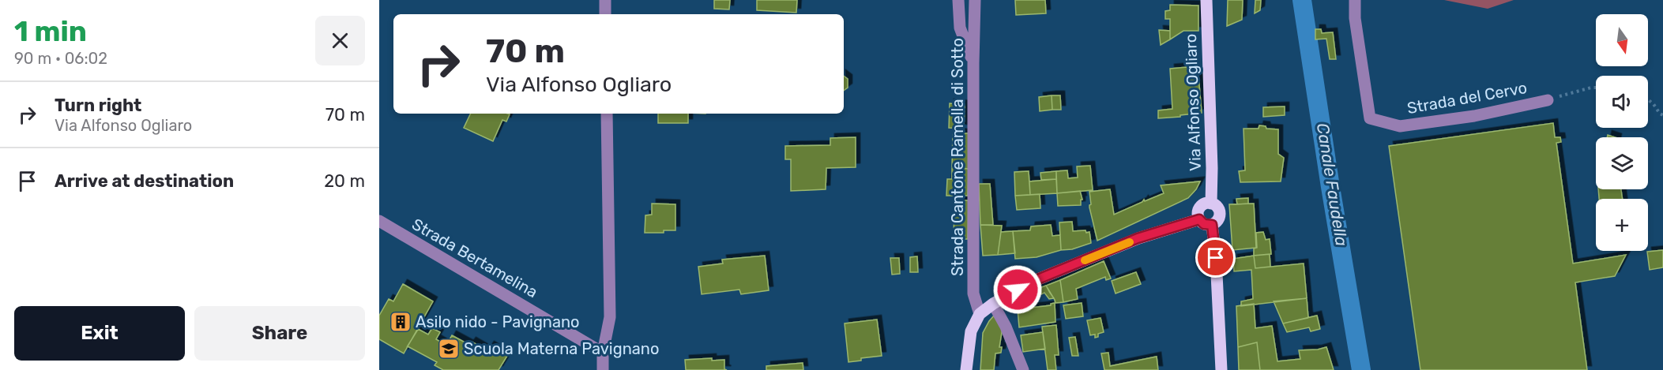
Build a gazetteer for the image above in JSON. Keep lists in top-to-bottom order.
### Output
{
  "streets": {
    "main road": ["Via Alfonso Ogliaro"],
    "street": ["Strada del Cervo", "Strada Cantone Ramella di Sotto", "Strada Bertamelina"]
  },
  "water": ["Canale Faudella"],
  "places": {
    "building": ["Asilo nido - Pavignano"],
    "school or university": ["Scuola Materna Pavignano"]
  },
  "north": "bottom",
  "page": {
    "heading": ["1 min", "90 m · 06:02"],
    "map_buttons": "+",
    "turn": ["70 m", "Via Alfonso Ogliaro"],
    "list": [
      {
        "name": "Turn right",
        "note": "Via Alfonso Ogliaro",
        "value": "70 m"
      },
      {
        "name": "Arrive at destination",
        "value": "20 m"
      }
    ],
    "buttons": ["Exit", "Share"]
  }
}
